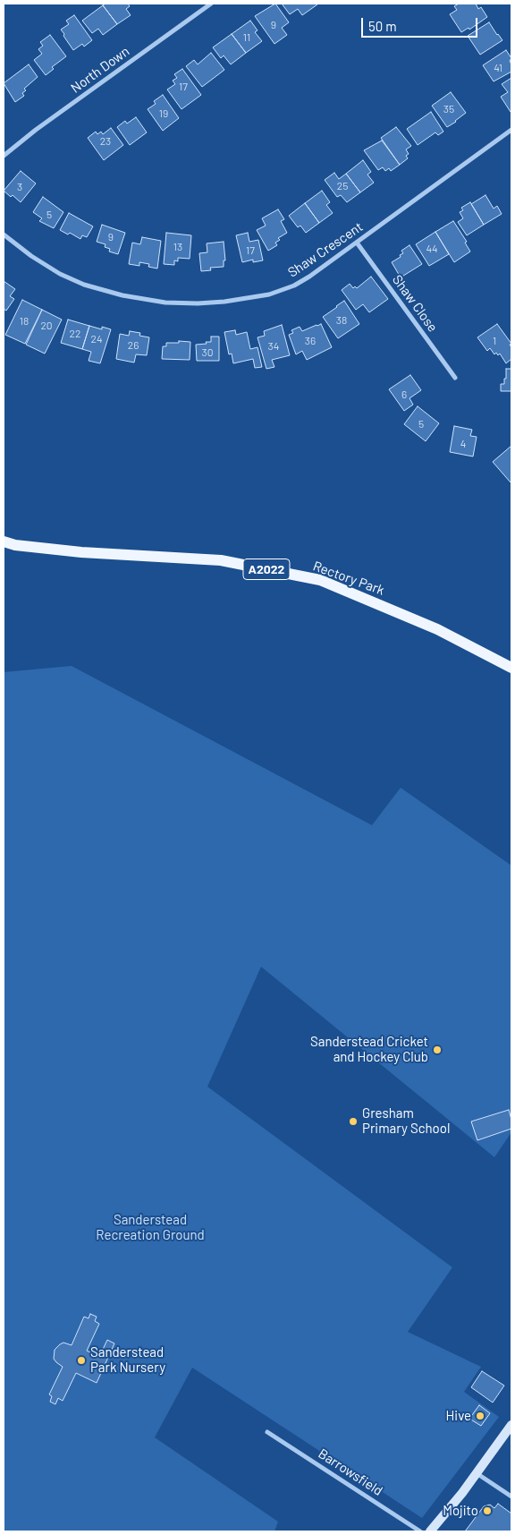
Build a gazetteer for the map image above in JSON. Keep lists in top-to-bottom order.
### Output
{
  "streets": {
    "main road": ["A2022", "Rectory Park"],
    "street": [
      "North Down",
      "Shaw Crescent",
      "Shaw Close",
      "Barrowsfield"
    ]
  },
  "crossings": [
    ["Shaw Crescent", "Shaw Close"]
  ],
  "parks": ["Sanderstead Recreation Ground"],
  "places": [
    "Sanderstead Cricket and Hockey Club",
    "Gresham Primary School",
    "Sanderstead Park Nursery",
    "Hive",
    "Mojito"
  ],
  "house_numbers": [
    "9",
    "11",
    "41",
    "17",
    "35",
    "19",
    "23",
    "25",
    "3",
    "5",
    "9",
    "13",
    "44",
    "17",
    "38",
    "18",
    "20",
    "22",
    "24",
    "36",
    "1",
    "26",
    "34",
    "30",
    "6",
    "5",
    "4"
  ],
  "scale_bar": "50 m"
}
